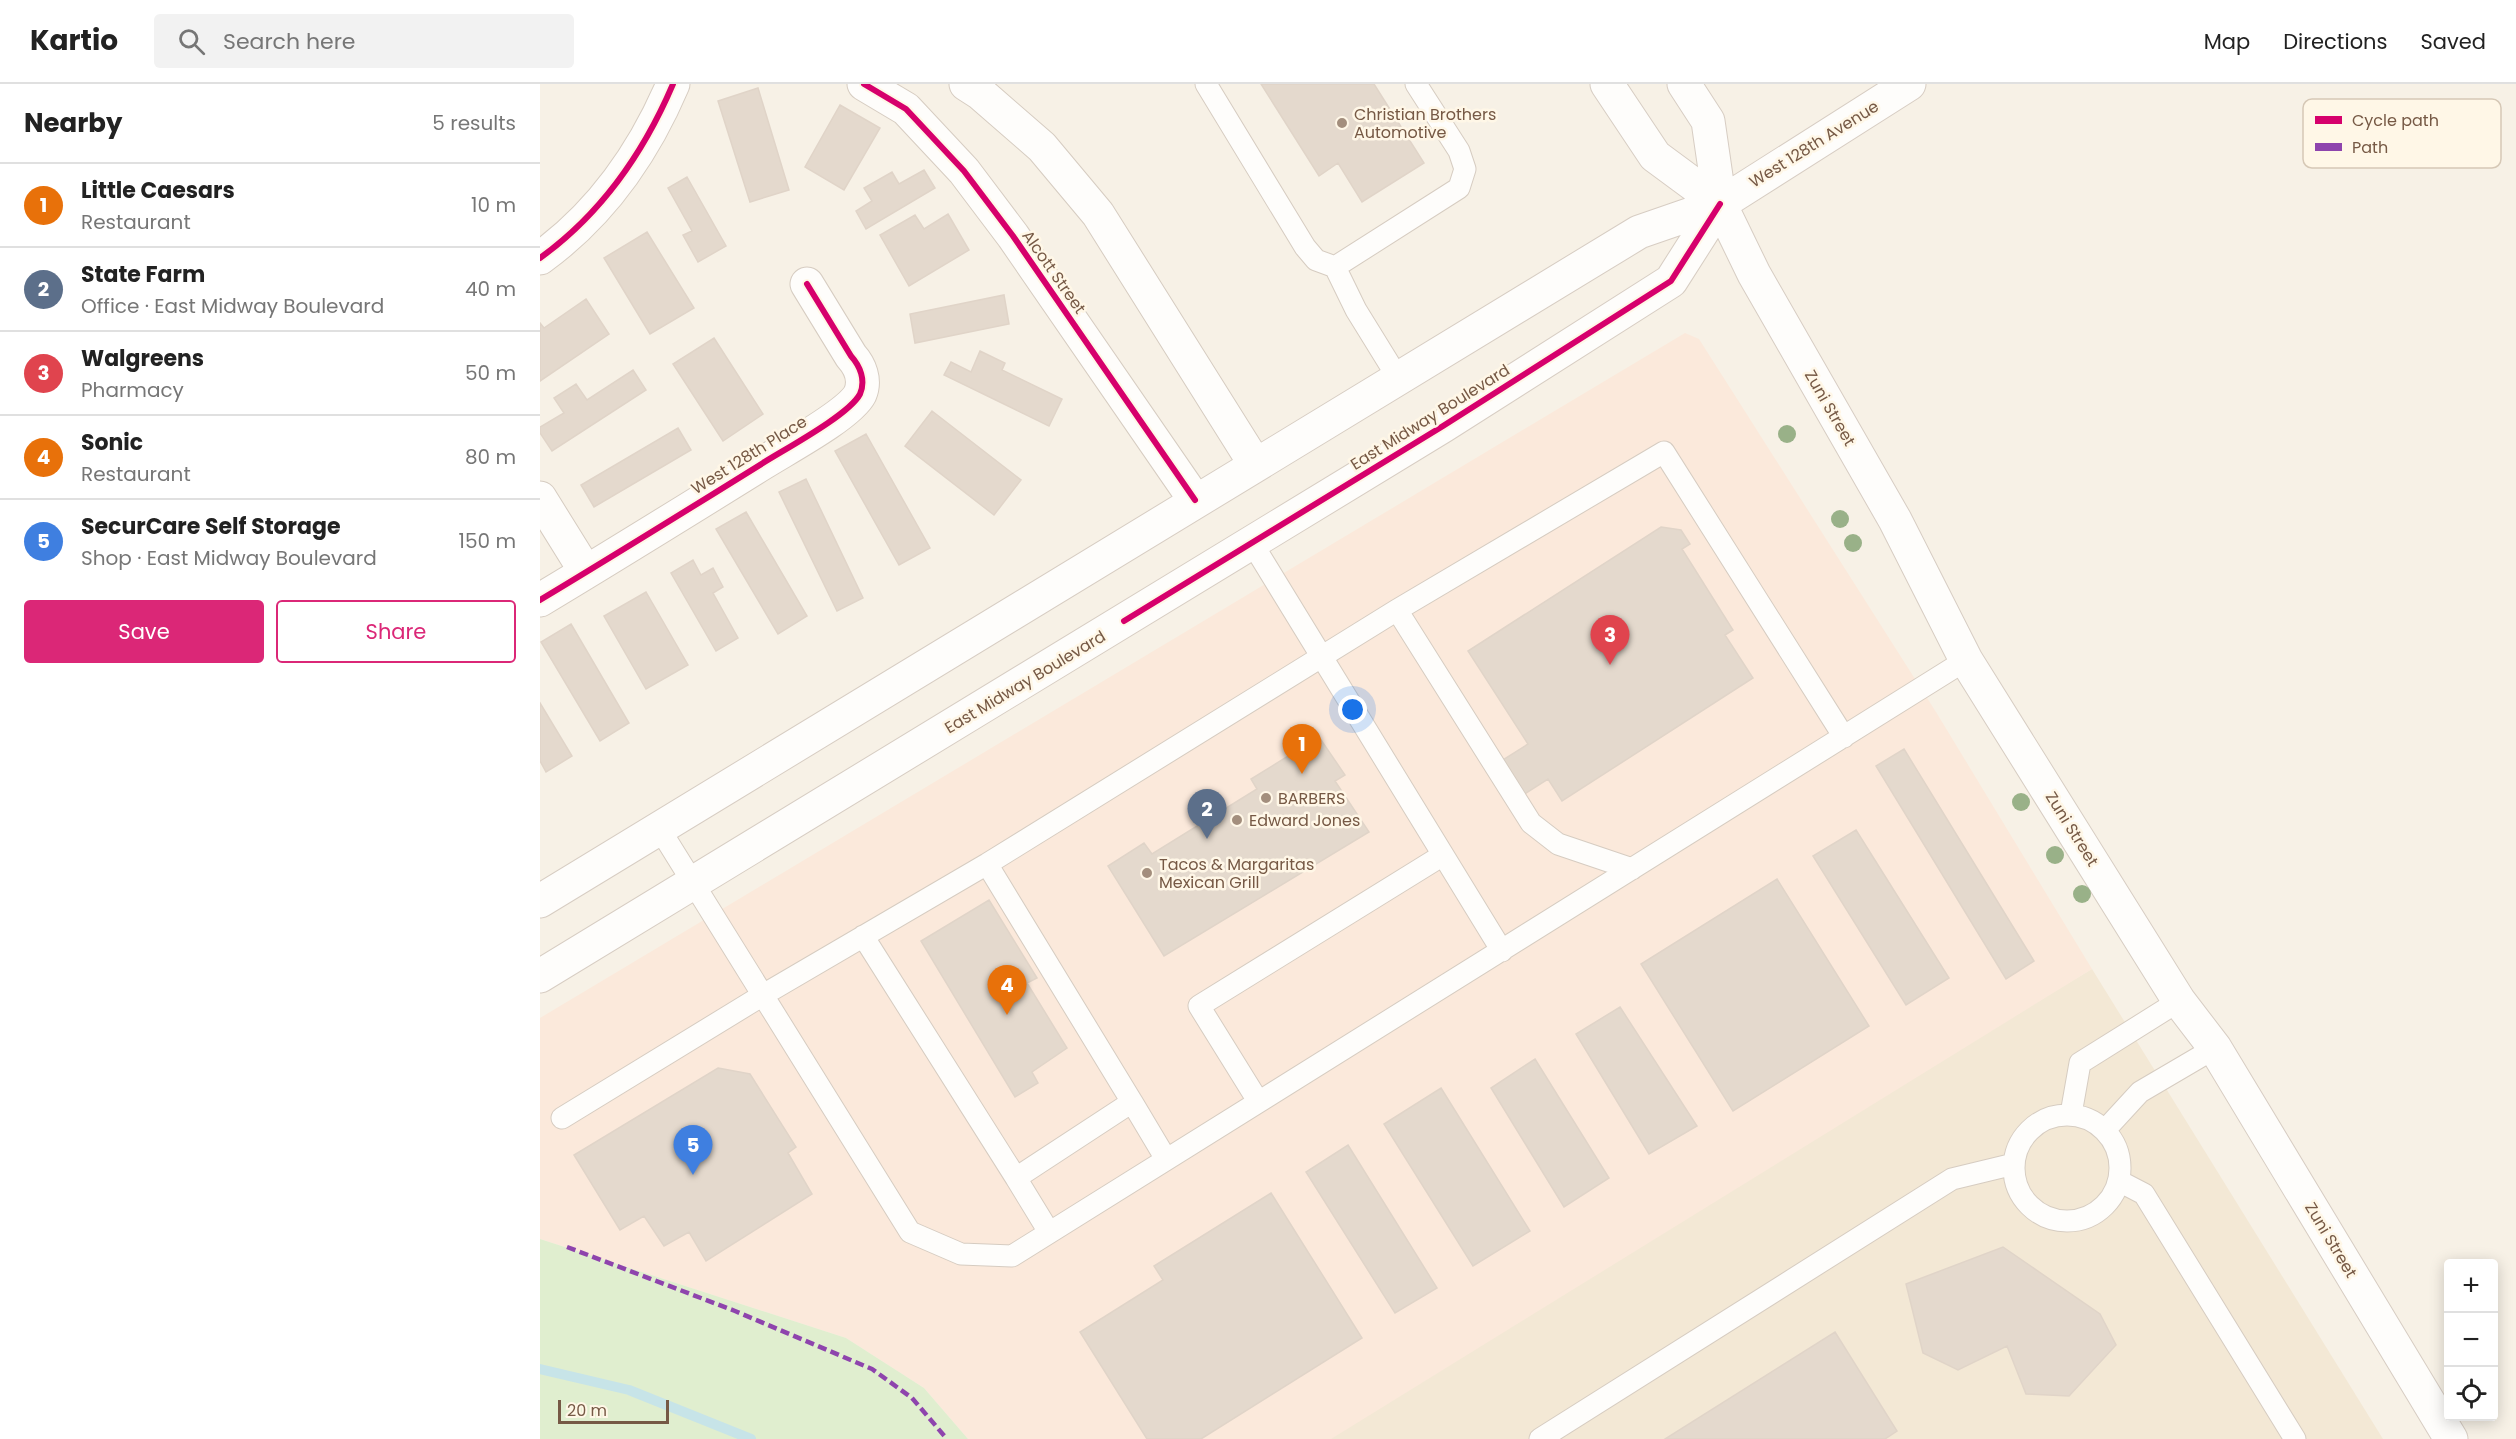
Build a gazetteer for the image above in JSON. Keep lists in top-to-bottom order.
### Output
{
  "streets": {
    "main road": [
      "West 128th Avenue",
      "Alcott Street",
      "Zuni Street",
      "East Midway Boulevard",
      "West 128th Place"
    ]
  },
  "crossings": [
    ["West 128th Avenue", "Zuni Street"],
    ["West 128th Avenue", "East Midway Boulevard"],
    ["Zuni Street", "East Midway Boulevard"]
  ],
  "places": [
    "Christian Brothers Automotive",
    "BARBERS",
    "Edward Jones",
    "Tacos & Margaritas Mexican Grill"
  ],
  "legend": ["Cycle path", "Path"],
  "scale_bar": "20 m",
  "page": {
    "header": "Kartio",
    "search": "Search here",
    "nav": ["Map", "Directions", "Saved"],
    "heading": ["Nearby", "5 results"],
    "list": [
      {
        "mark": "1",
        "name": "Little Caesars",
        "note": "Restaurant",
        "value": "10 m"
      },
      {
        "mark": "2",
        "name": "State Farm",
        "note": "Office · East Midway Boulevard",
        "value": "40 m"
      },
      {
        "mark": "3",
        "name": "Walgreens",
        "note": "Pharmacy",
        "value": "50 m"
      },
      {
        "mark": "4",
        "name": "Sonic",
        "note": "Restaurant",
        "value": "80 m"
      },
      {
        "mark": "5",
        "name": "SecurCare Self Storage",
        "note": "Shop · East Midway Boulevard",
        "value": "150 m"
      }
    ],
    "buttons": ["Save", "Share"],
    "pins": [
      "3",
      "1",
      "2",
      "4",
      "5"
    ],
    "map_buttons": ["+", "−"],
    "scale": "20 m"
  }
}
